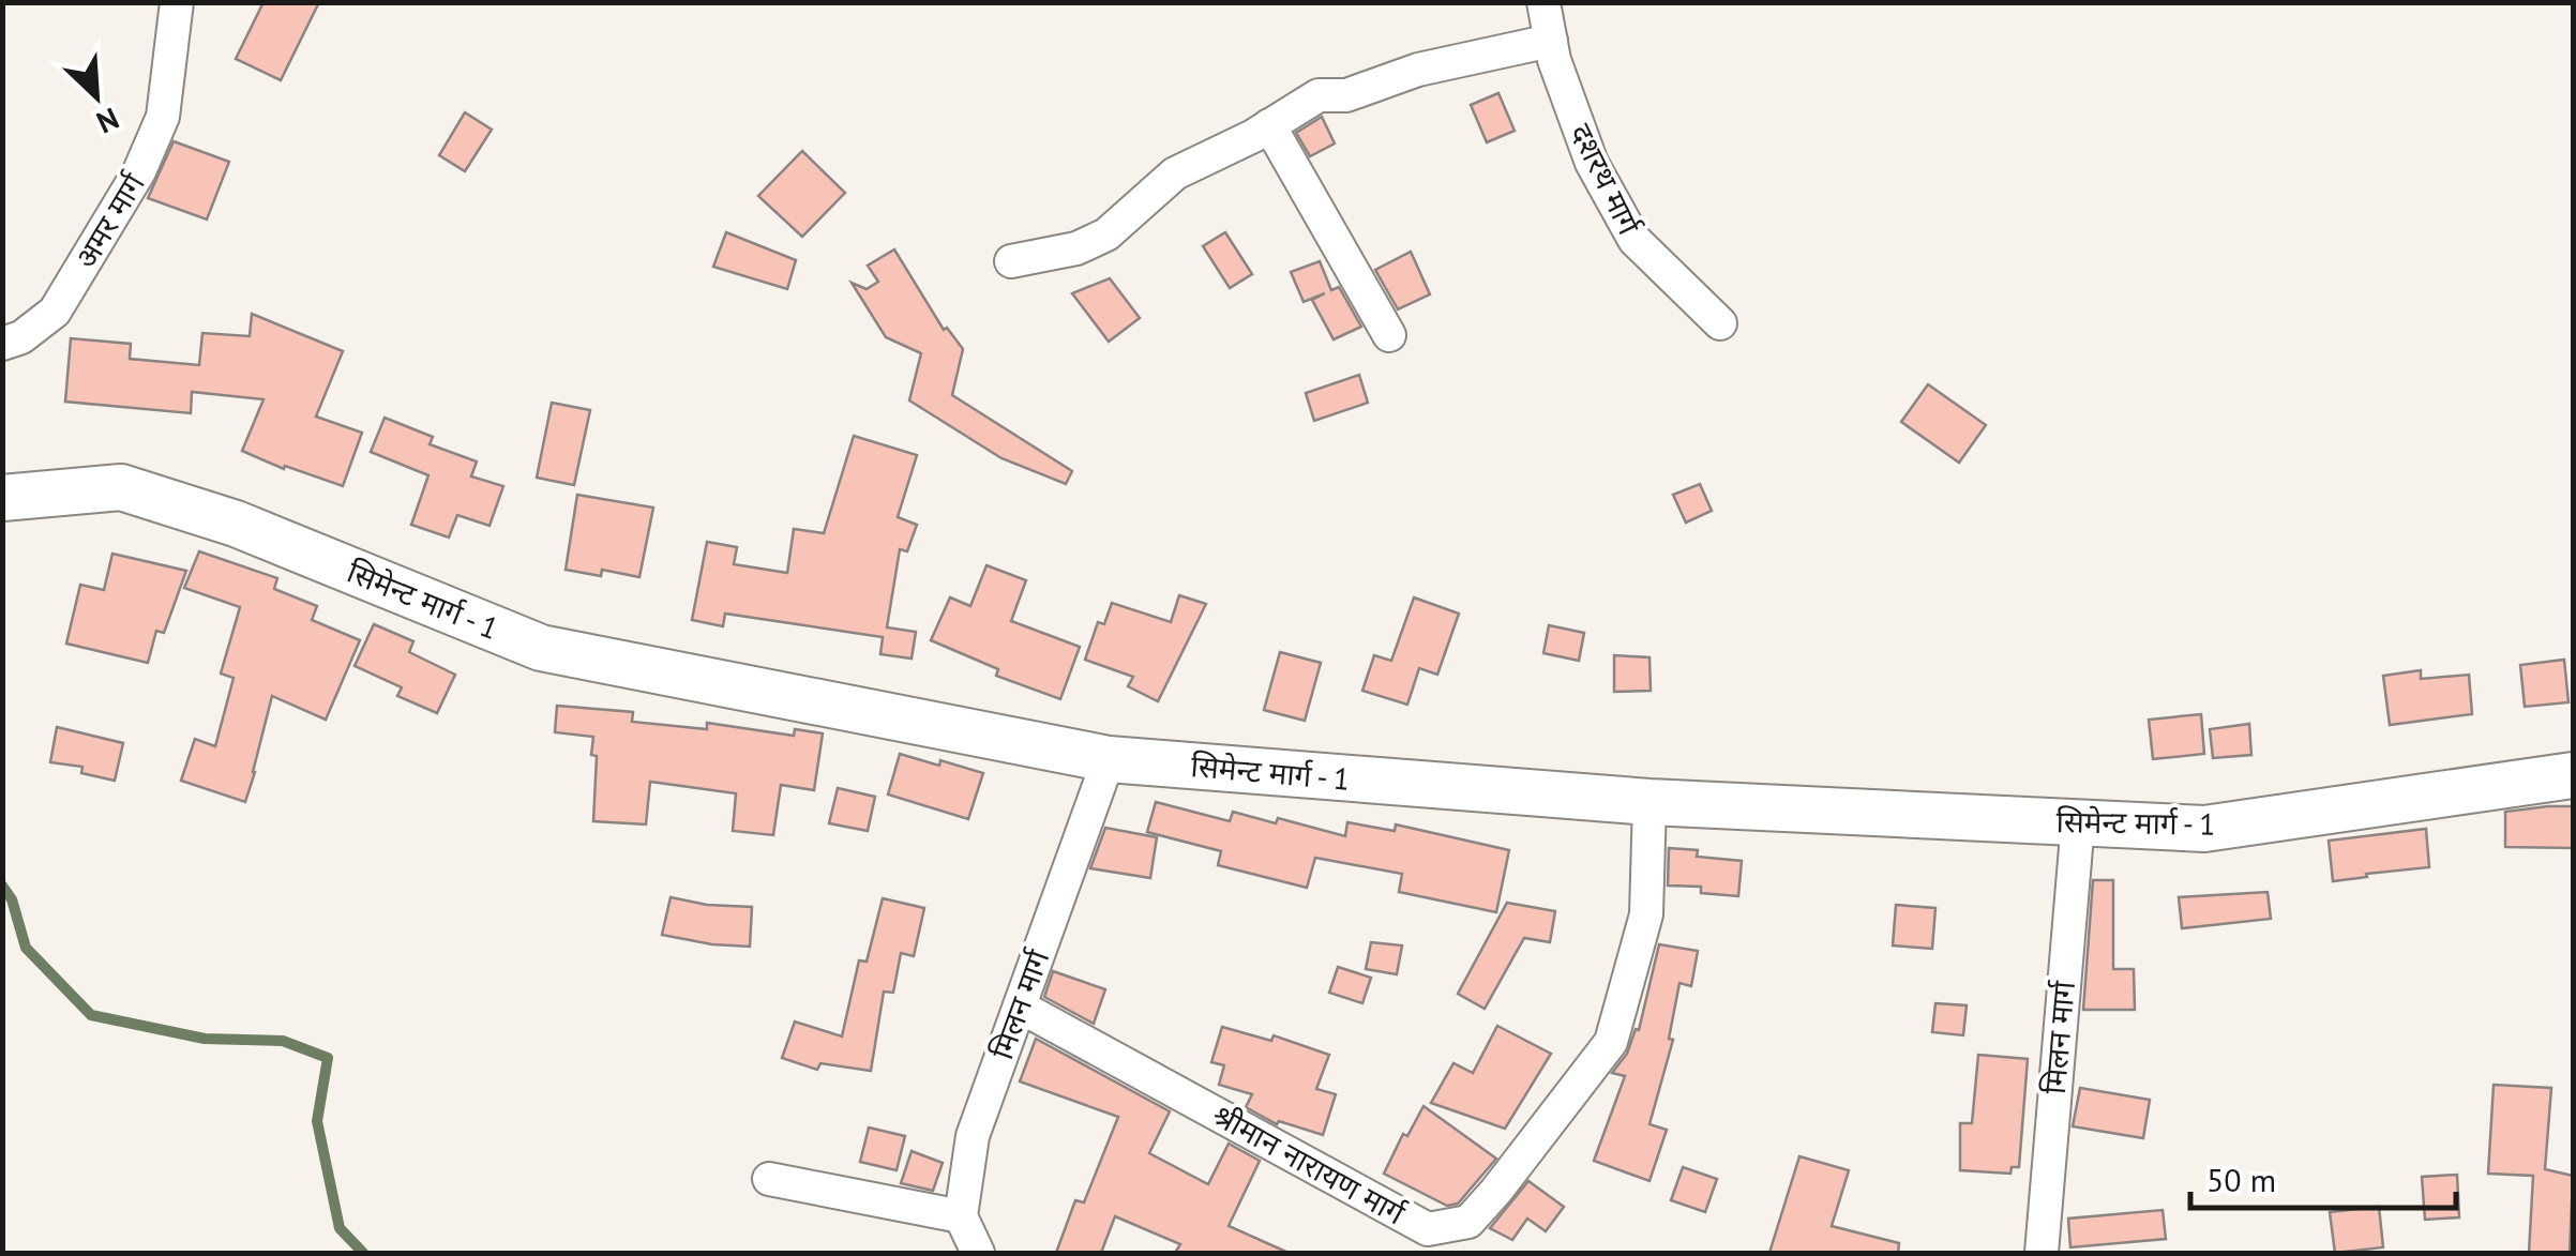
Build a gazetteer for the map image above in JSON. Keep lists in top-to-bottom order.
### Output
{
  "streets": {
    "street": [
      "दशरथ मार्ग",
      "अमर मार्ग",
      "सिमेन्ट मार्ग - 1",
      "मिलन मार्ग",
      "श्रीमान नारायण मार्ग"
    ]
  },
  "crossings": [
    ["सिमेन्ट मार्ग - 1", "मिलन मार्ग"],
    ["सिमेन्ट मार्ग - 1", "श्रीमान नारायण मार्ग"],
    ["मिलन मार्ग", "श्रीमान नारायण मार्ग"]
  ],
  "scale_bar": "50 m",
  "north": "bottom right"
}
